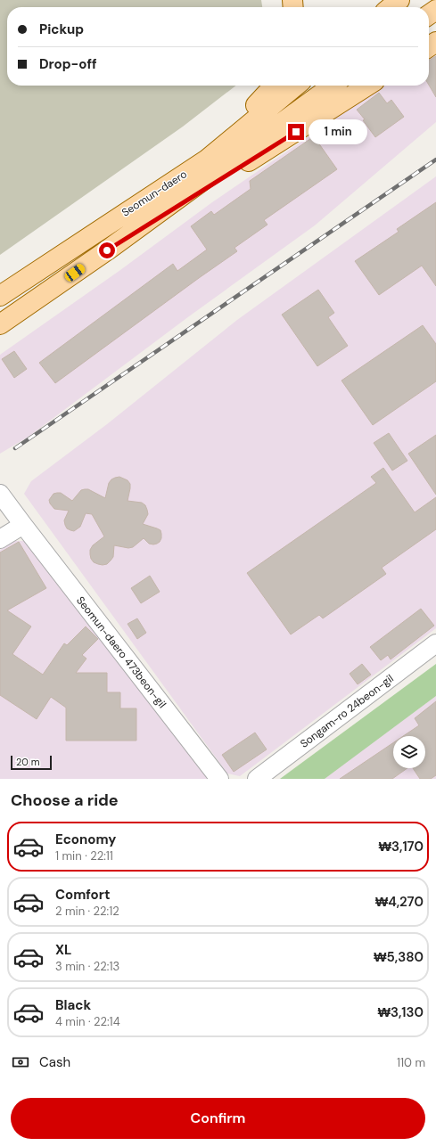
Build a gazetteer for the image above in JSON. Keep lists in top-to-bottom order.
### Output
{
  "streets": {
    "main road": ["Seomun-daero"],
    "street": ["Seomun-daero 473beon-gil", "Songam-ro 24beon-gil"]
  },
  "scale_bar": "20 m",
  "page": {
    "banner": ["Pickup", "Drop-off"],
    "bubble": "1 min",
    "scale": "20 m",
    "heading": "Choose a ride",
    "list": [
      {
        "name": "Economy",
        "note": "1 min · 22:11",
        "value": "₩3,170"
      },
      {
        "name": "Comfort",
        "note": "2 min · 22:12",
        "value": "₩4,270"
      },
      {
        "name": "XL",
        "note": "3 min · 22:13",
        "value": "₩5,380"
      },
      {
        "name": "Black",
        "note": "4 min · 22:14",
        "value": "₩3,130"
      }
    ],
    "pay": ["Cash", "110 m"],
    "buttons": "Confirm"
  }
}
